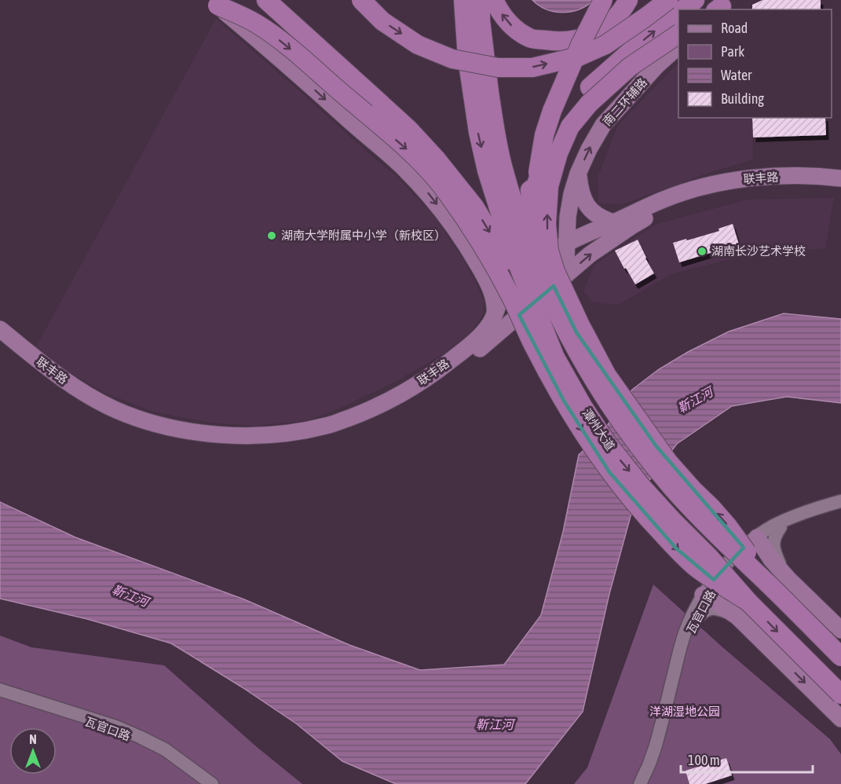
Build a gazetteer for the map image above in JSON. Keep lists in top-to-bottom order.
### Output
{
  "streets": {
    "highway": ["潭州大道"],
    "main road": ["南二环辅路", "联丰路"],
    "street": ["瓦官口路"]
  },
  "crossings": [
    ["南二环辅路", "联丰路"],
    ["潭州大道", "瓦官口路"]
  ],
  "one_way": ["南二环辅路"],
  "water": ["靳江河"],
  "parks": ["洋湖湿地公园"],
  "places": ["湖南大学附属中小学（新校区）", "湖南长沙艺术学校"],
  "legend": [
    "Road",
    "Park",
    "Water",
    "Building"
  ],
  "scale_bar": "100 m",
  "north": "top"
}
